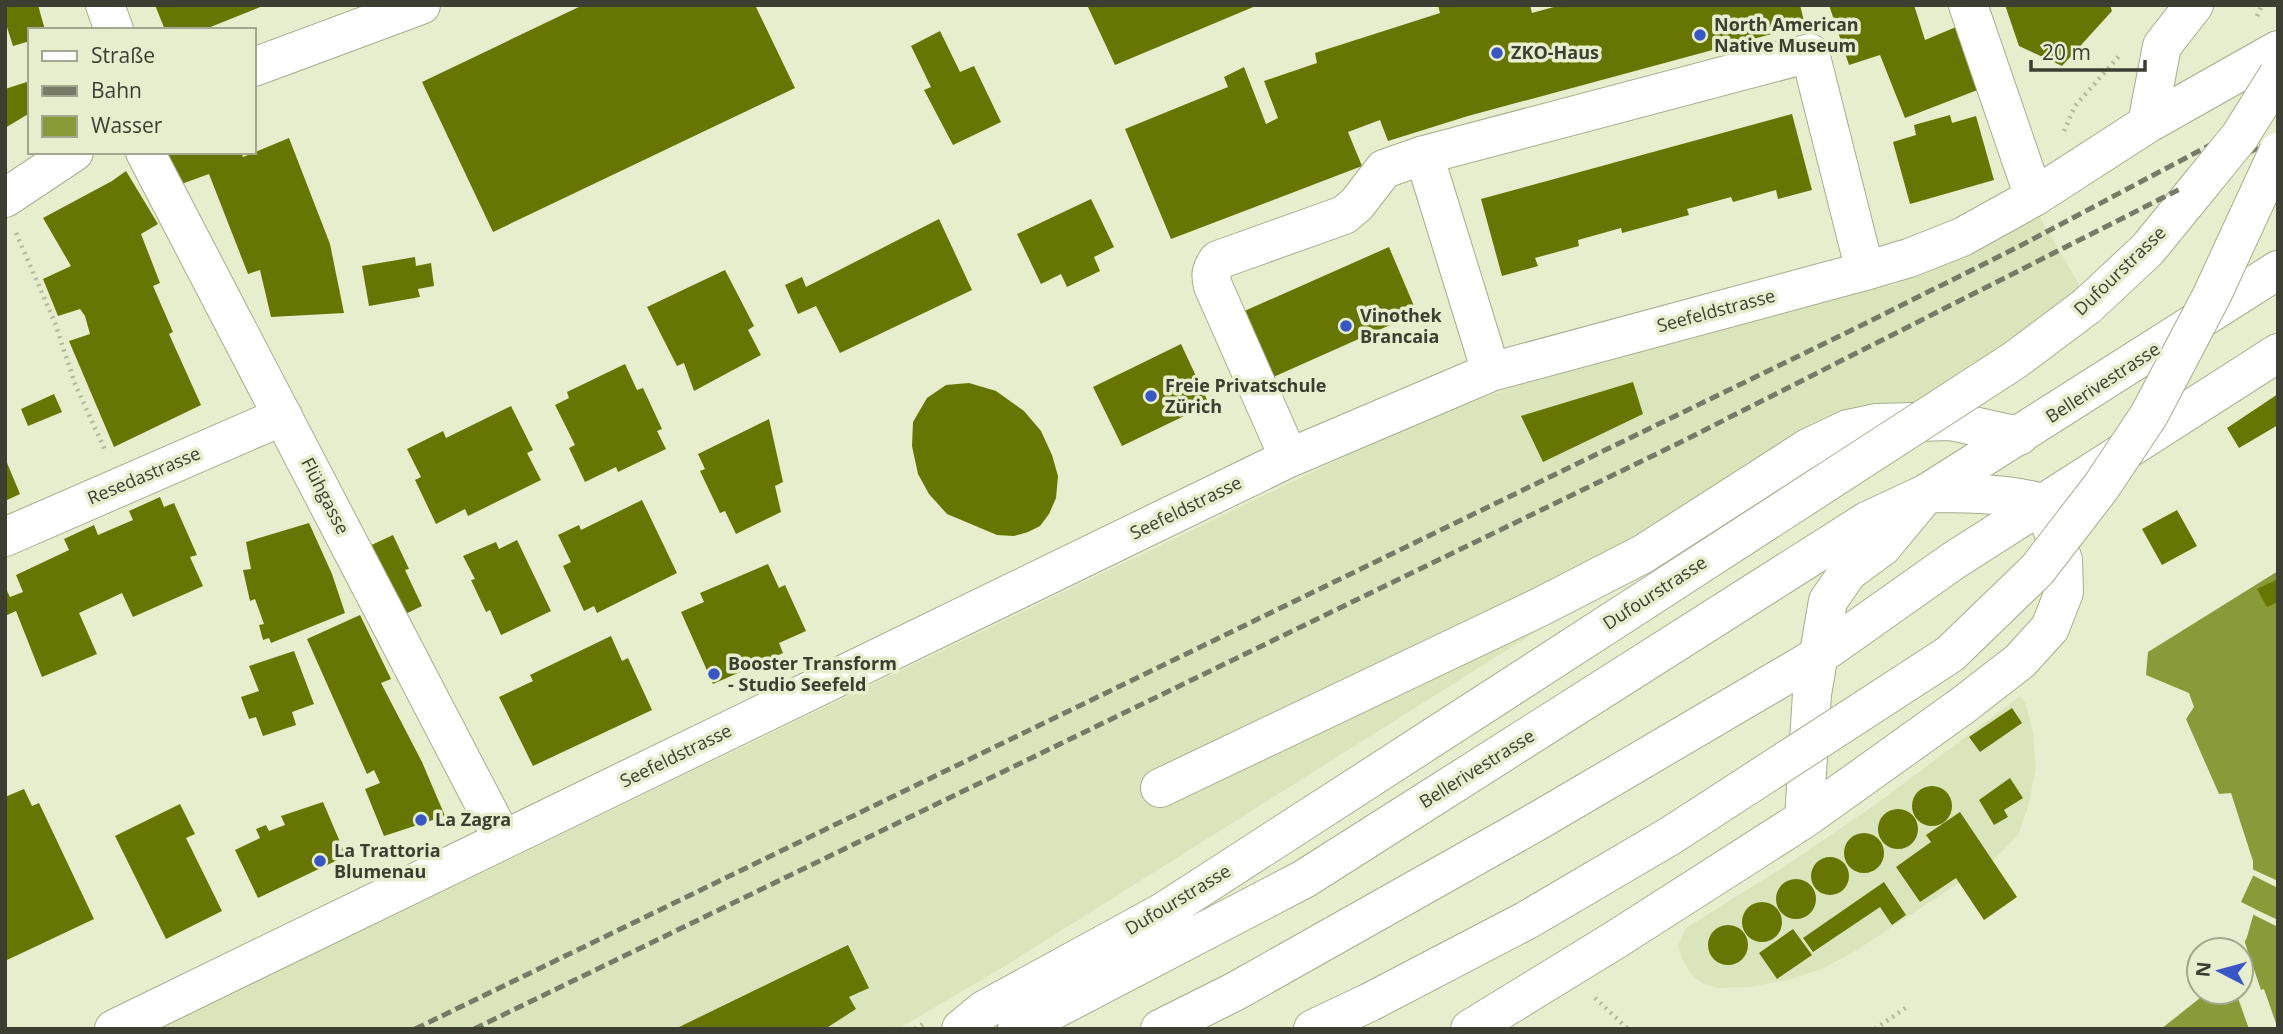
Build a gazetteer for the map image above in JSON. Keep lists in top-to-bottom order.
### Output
{
  "streets": {
    "main road": [
      "Dufourstrasse",
      "Seefeldstrasse",
      "Bellerivestrasse",
      "Resedastrasse",
      "Flühgasse"
    ]
  },
  "crossings": [
    ["Seefeldstrasse", "Flühgasse"],
    ["Resedastrasse", "Flühgasse"]
  ],
  "places": [
    "North American Native Museum",
    "ZKO-Haus",
    "Vinothek Brancaia",
    "Freie Privatschule Zürich",
    "Booster Transform - Studio Seefeld",
    "La Zagra",
    "La Trattoria Blumenau"
  ],
  "legend": ["Straße", "Bahn", "Wasser"],
  "scale_bar": "20 m",
  "north": "left"
}
